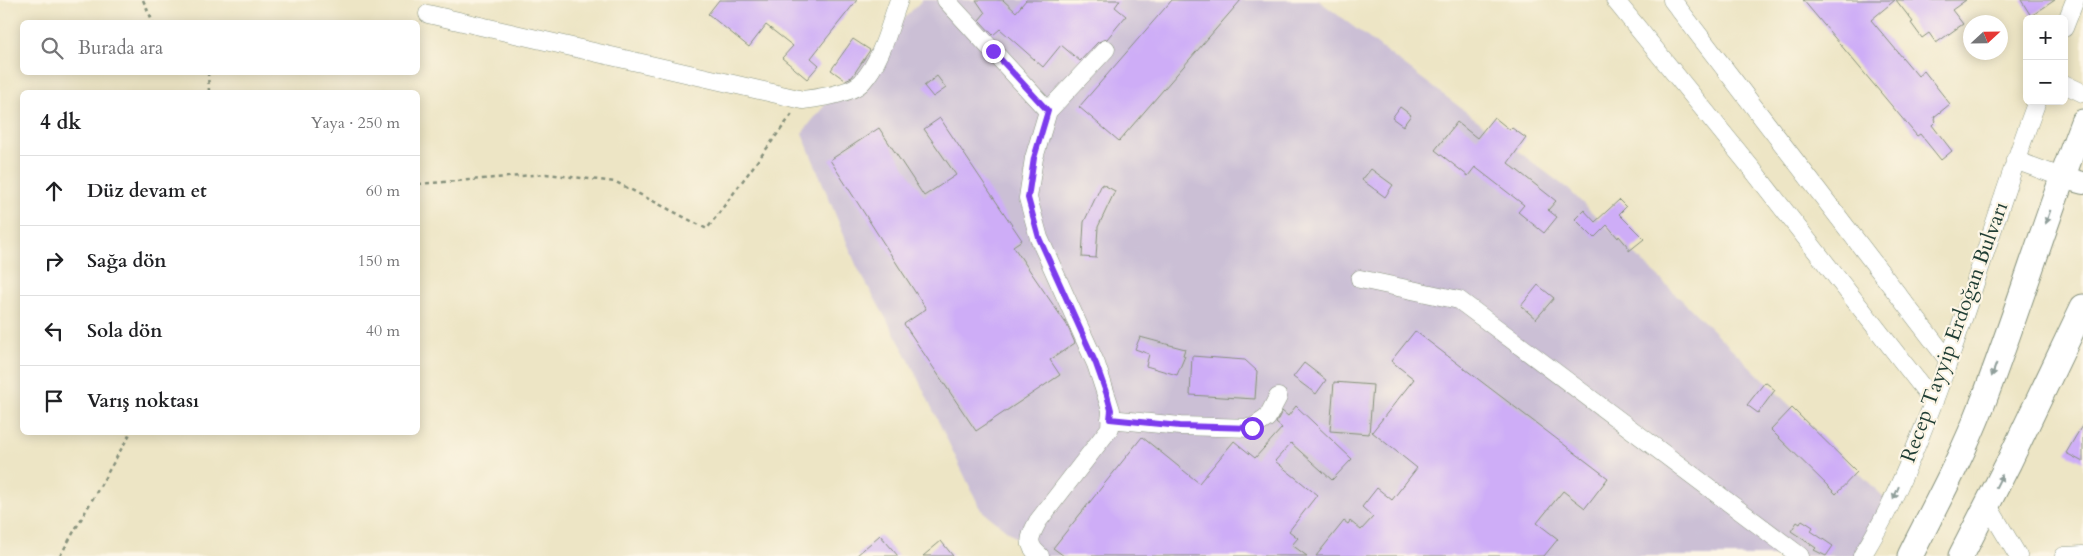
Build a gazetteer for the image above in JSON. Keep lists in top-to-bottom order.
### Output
{
  "streets": {
    "street": ["Recep Tayyip Erdoğan Bulvarı"]
  },
  "one_way": ["Recep Tayyip Erdoğan Bulvarı"],
  "north": "right",
  "page": {
    "map_buttons": ["+", "−"],
    "search": "Burada ara",
    "heading": ["4 dk", "Yaya · 250 m"],
    "list": [
      ["Düz devam et", "60 m"],
      ["Sağa dön", "150 m"],
      ["Sola dön", "40 m"],
      "Varış noktası"
    ]
  }
}
